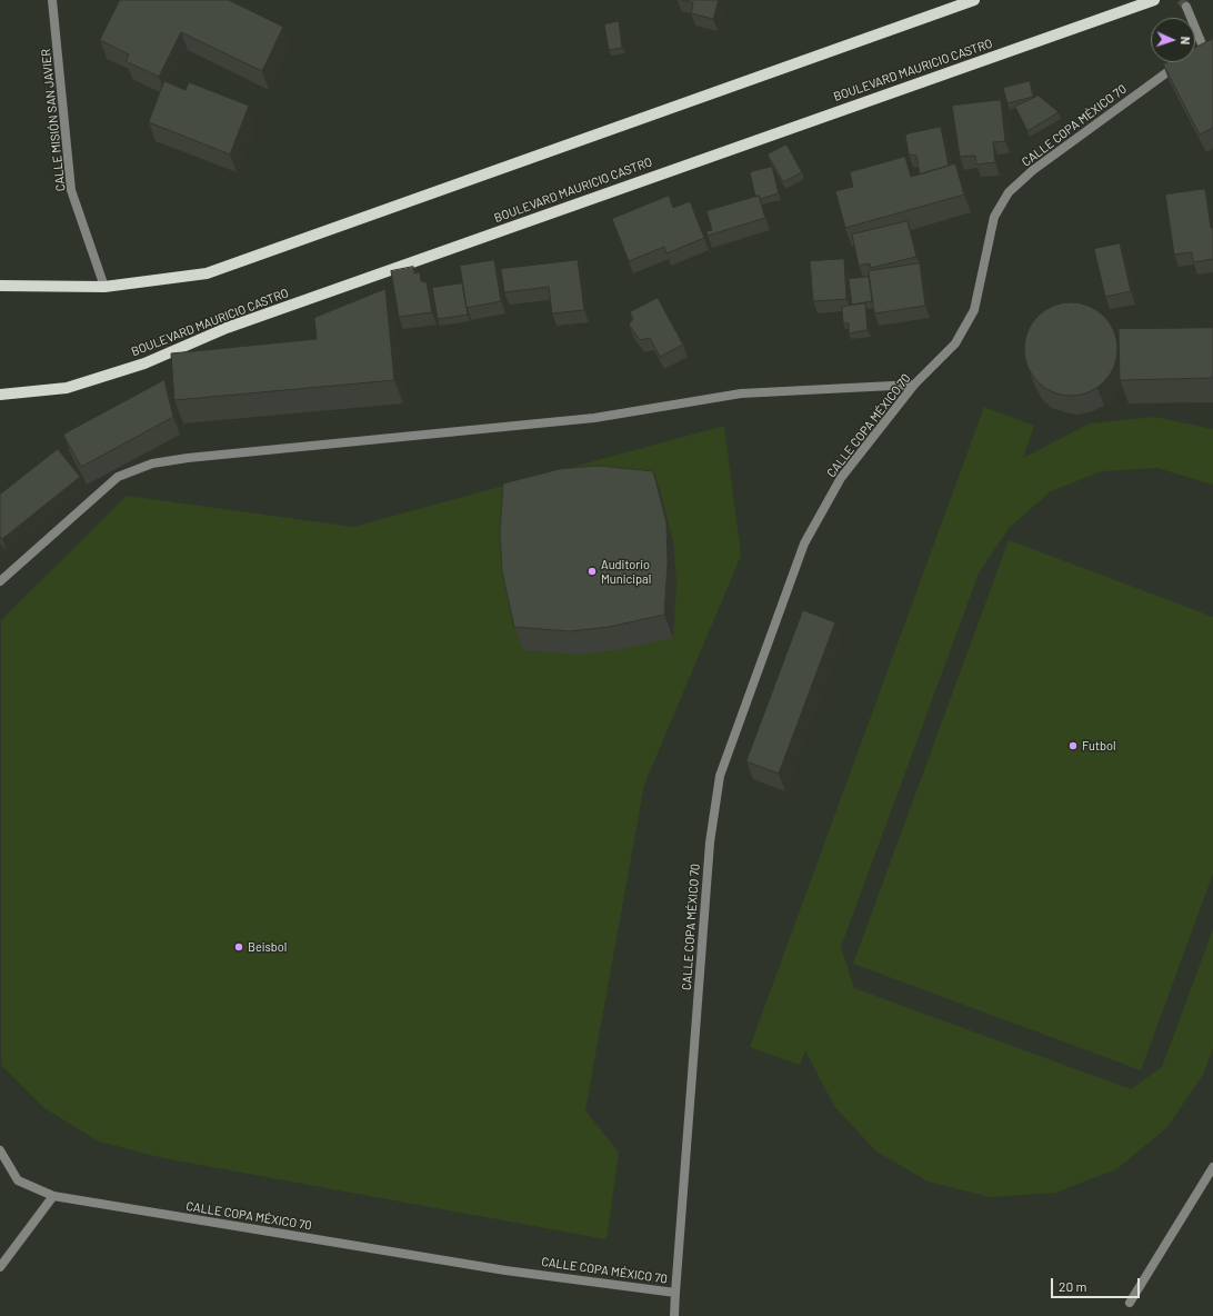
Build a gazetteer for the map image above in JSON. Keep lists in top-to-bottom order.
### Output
{
  "streets": {
    "main road": ["BOULEVARD MAURICIO CASTRO"],
    "street": ["CALLE MISIÓN SAN JAVIER", "CALLE COPA MÉXICO 70"]
  },
  "places": ["Auditorio Municipal", "Futbol", "Beisbol"],
  "scale_bar": "20 m",
  "north": "right"
}
